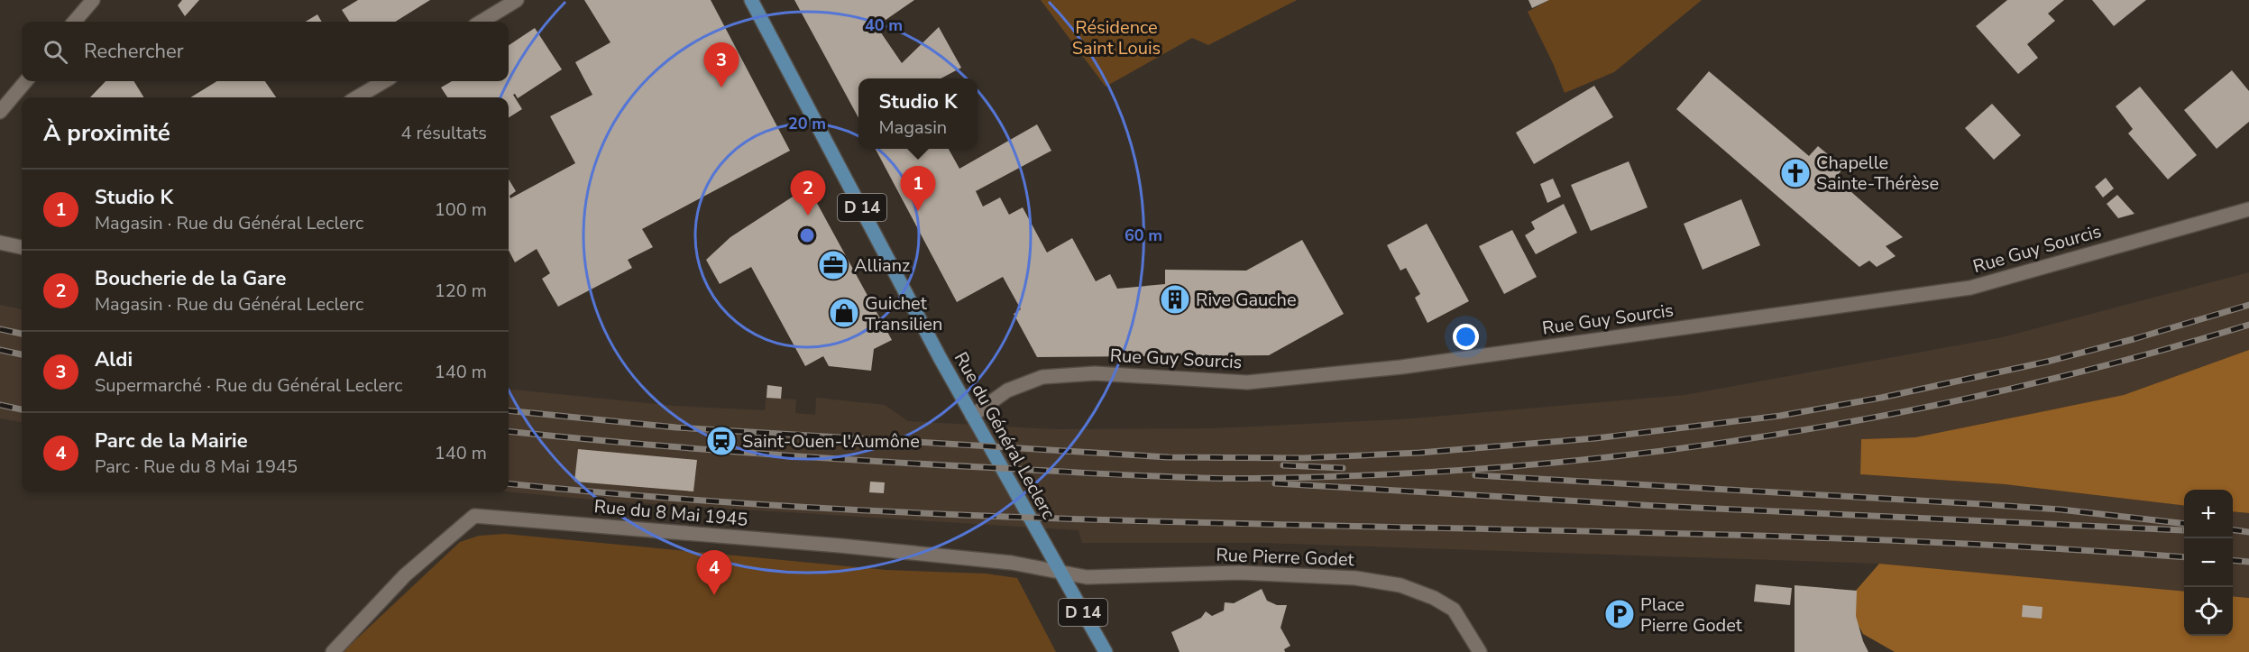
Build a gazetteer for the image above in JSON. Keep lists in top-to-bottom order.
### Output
{
  "streets": {
    "main road": ["D 14", "Rue du Général Leclerc"],
    "street": ["Rue Guy Sourcis", "Rue du 8 Mai 1945", "Rue Pierre Godet"]
  },
  "crossings": [
    ["D 14", "Rue du Général Leclerc"],
    ["D 14", "Rue du 8 Mai 1945"],
    ["D 14", "Rue Pierre Godet"],
    ["Rue Guy Sourcis", "Rue du Général Leclerc"],
    ["Rue du Général Leclerc", "Rue du 8 Mai 1945"],
    ["Rue du Général Leclerc", "Rue Pierre Godet"],
    ["Rue du 8 Mai 1945", "Rue Pierre Godet"]
  ],
  "parks": ["Résidence Saint Louis"],
  "places": {
    "church": ["Chapelle Sainte-Thérèse"],
    "office": ["Allianz"],
    "building": ["Rive Gauche"],
    "shop": ["Guichet Transilien"],
    "station": ["Saint-Ouen-l'Aumône"],
    "parking": ["Place Pierre Godet"]
  },
  "page": {
    "search": "Rechercher",
    "pins": [
      "3",
      "1",
      "2",
      "4"
    ],
    "popup": ["Studio K", "Magasin"],
    "heading": ["À proximité", "4 résultats"],
    "list": [
      {
        "mark": "1",
        "name": "Studio K",
        "note": "Magasin · Rue du Général Leclerc",
        "value": "100 m"
      },
      {
        "mark": "2",
        "name": "Boucherie de la Gare",
        "note": "Magasin · Rue du Général Leclerc",
        "value": "120 m"
      },
      {
        "mark": "3",
        "name": "Aldi",
        "note": "Supermarché · Rue du Général Leclerc",
        "value": "140 m"
      },
      {
        "mark": "4",
        "name": "Parc de la Mairie",
        "note": "Parc · Rue du 8 Mai 1945",
        "value": "140 m"
      }
    ],
    "map_buttons": ["+", "−"]
  },
  "rings": ["40 m", "20 m", "60 m"]
}
